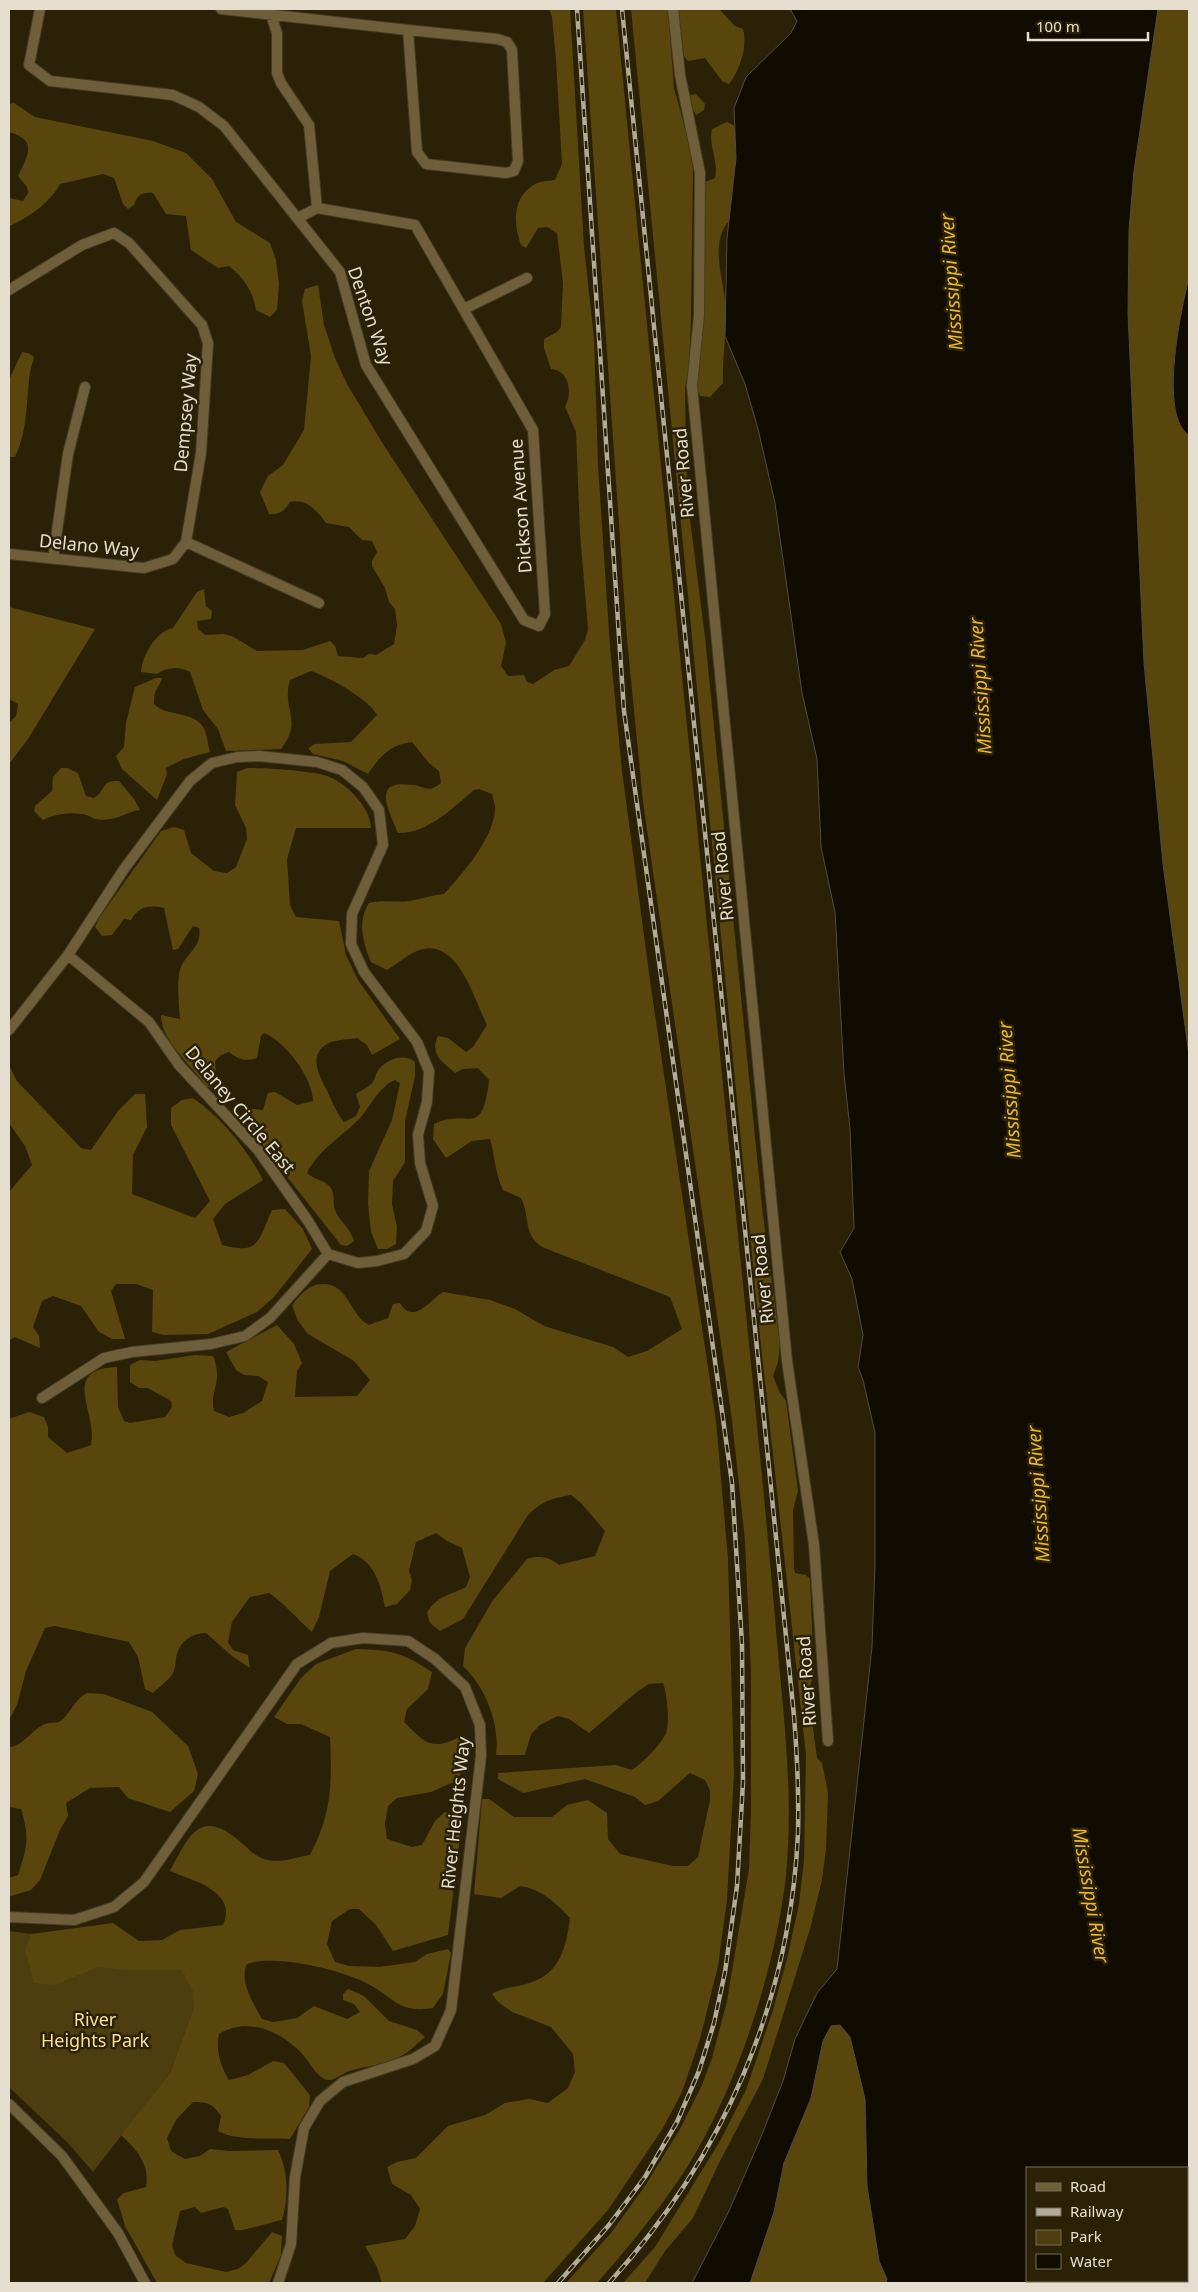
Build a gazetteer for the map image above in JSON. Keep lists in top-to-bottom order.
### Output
{
  "streets": {
    "street": [
      "Denton Way",
      "Dempsey Way",
      "River Road",
      "Dickson Avenue",
      "Delano Way",
      "Delaney Circle East",
      "River Heights Way"
    ]
  },
  "crossings": [
    ["Denton Way", "Dickson Avenue"],
    ["Dempsey Way", "Delano Way"]
  ],
  "water": ["Mississippi River"],
  "parks": ["River Heights Park"],
  "legend": [
    "Road",
    "Railway",
    "Park",
    "Water"
  ],
  "scale_bar": "100 m"
}
